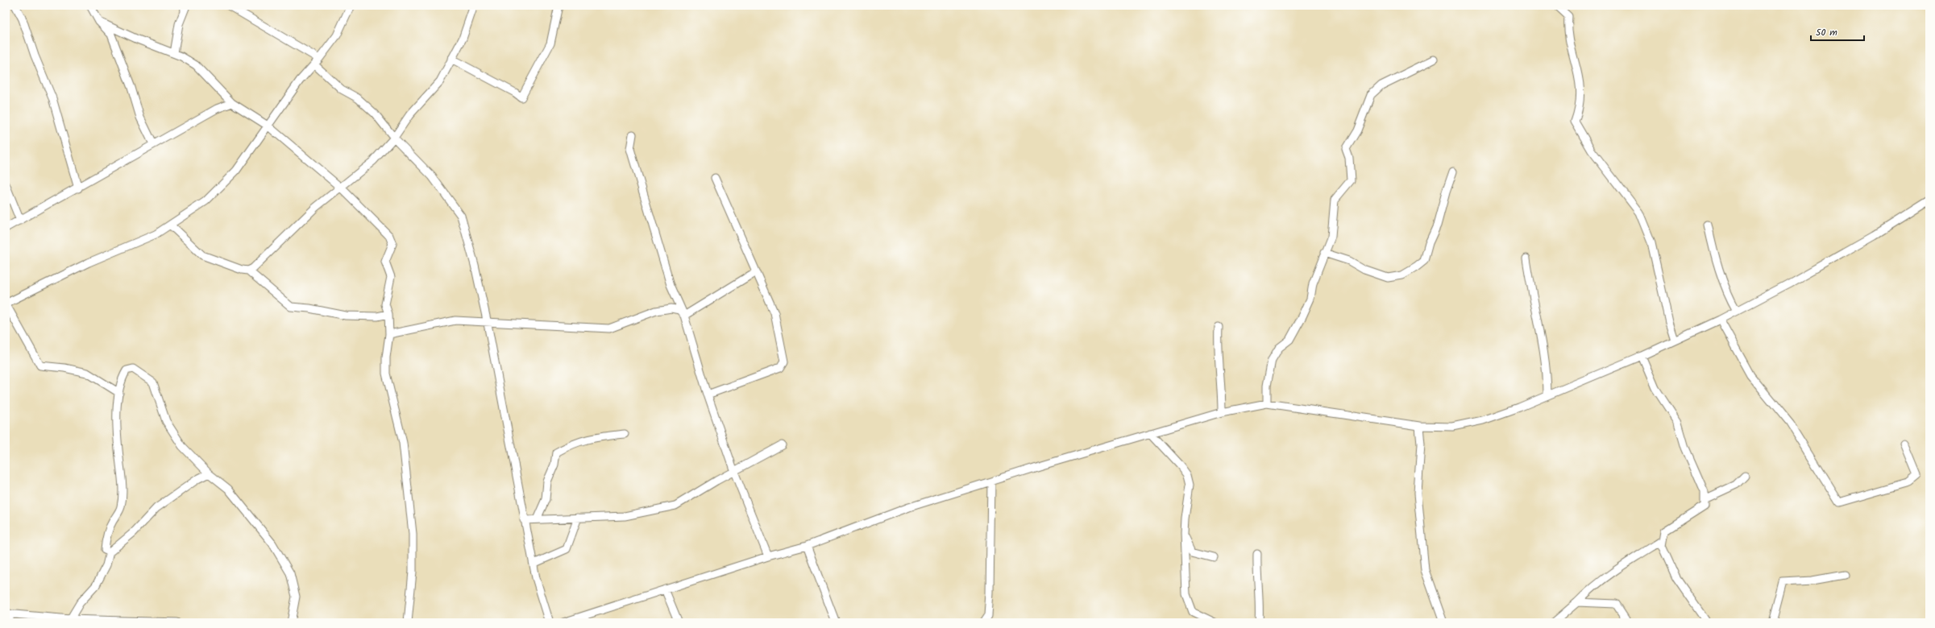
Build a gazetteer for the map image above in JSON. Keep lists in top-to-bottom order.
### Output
{
  "scale_bar": "50 m"
}
